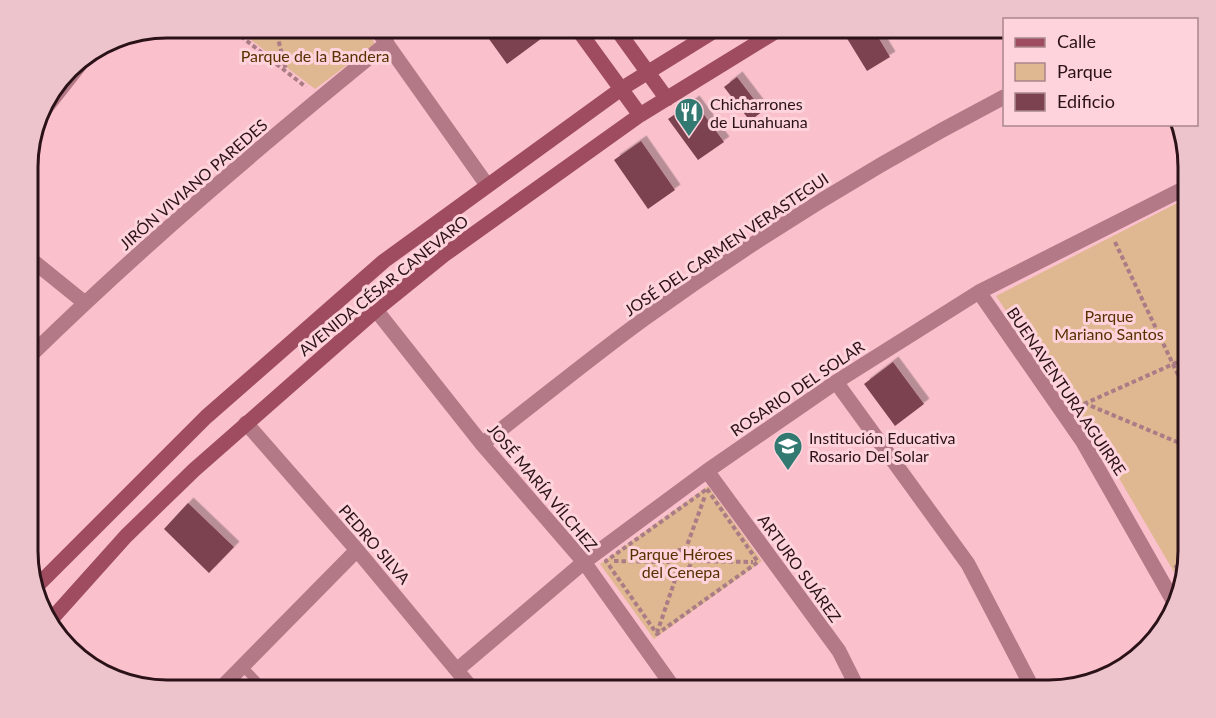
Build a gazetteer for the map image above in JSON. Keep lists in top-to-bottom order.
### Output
{
  "streets": {
    "main road": ["AVENIDA CÉSAR CANEVARO"],
    "street": [
      "JIRÓN VIVIANO PAREDES",
      "JOSÉ DEL CARMEN VERASTEGUI",
      "ROSARIO DEL SOLAR",
      "BUENAVENTURA AGUIRRE",
      "JOSÉ MARÍA VÍLCHEZ",
      "PEDRO SILVA",
      "ARTURO SUÁREZ"
    ]
  },
  "crossings": [
    ["JOSÉ DEL CARMEN VERASTEGUI", "JOSÉ MARÍA VÍLCHEZ"],
    ["AVENIDA CÉSAR CANEVARO", "JOSÉ MARÍA VÍLCHEZ"],
    ["AVENIDA CÉSAR CANEVARO", "PEDRO SILVA"],
    ["ROSARIO DEL SOLAR", "BUENAVENTURA AGUIRRE"],
    ["ROSARIO DEL SOLAR", "JOSÉ MARÍA VÍLCHEZ"],
    ["ROSARIO DEL SOLAR", "PEDRO SILVA"],
    ["ROSARIO DEL SOLAR", "ARTURO SUÁREZ"]
  ],
  "parks": ["Parque de la Bandera", "Parque Mariano Santos", "Parque Héroes del Cenepa"],
  "places": {
    "restaurant": ["Chicharrones de Lunahuana"],
    "school or university": ["Institución Educativa Rosario Del Solar"]
  },
  "legend": ["Calle", "Parque", "Edificio"]
}
